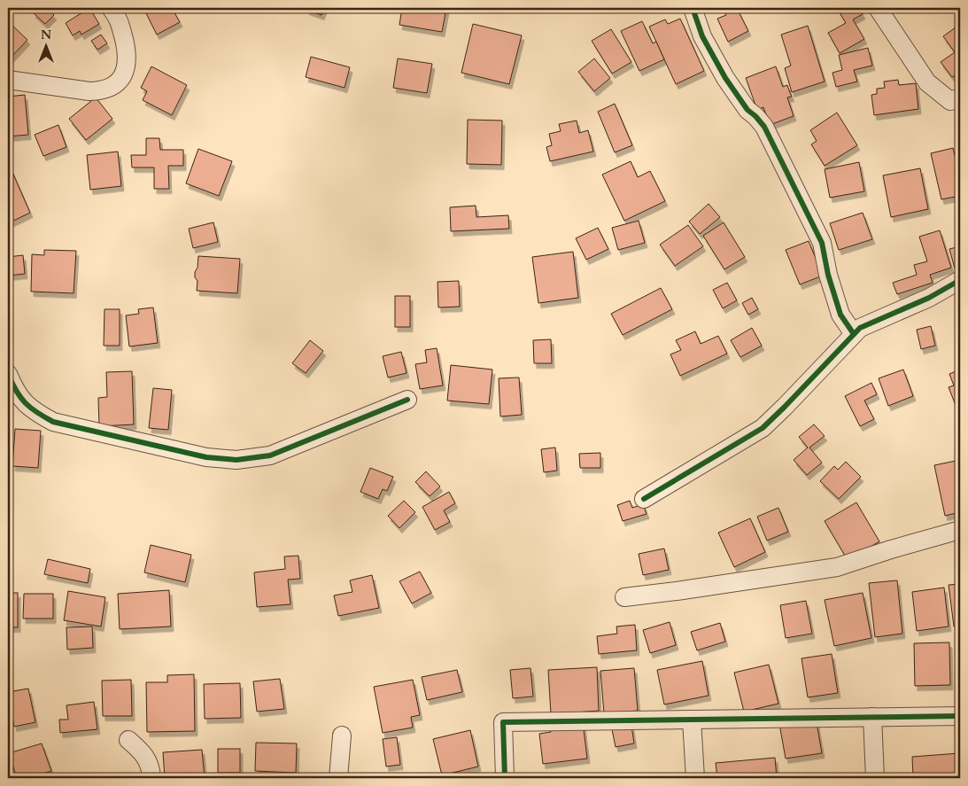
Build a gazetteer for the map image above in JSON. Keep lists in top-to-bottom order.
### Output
{
  "north": "top"
}
